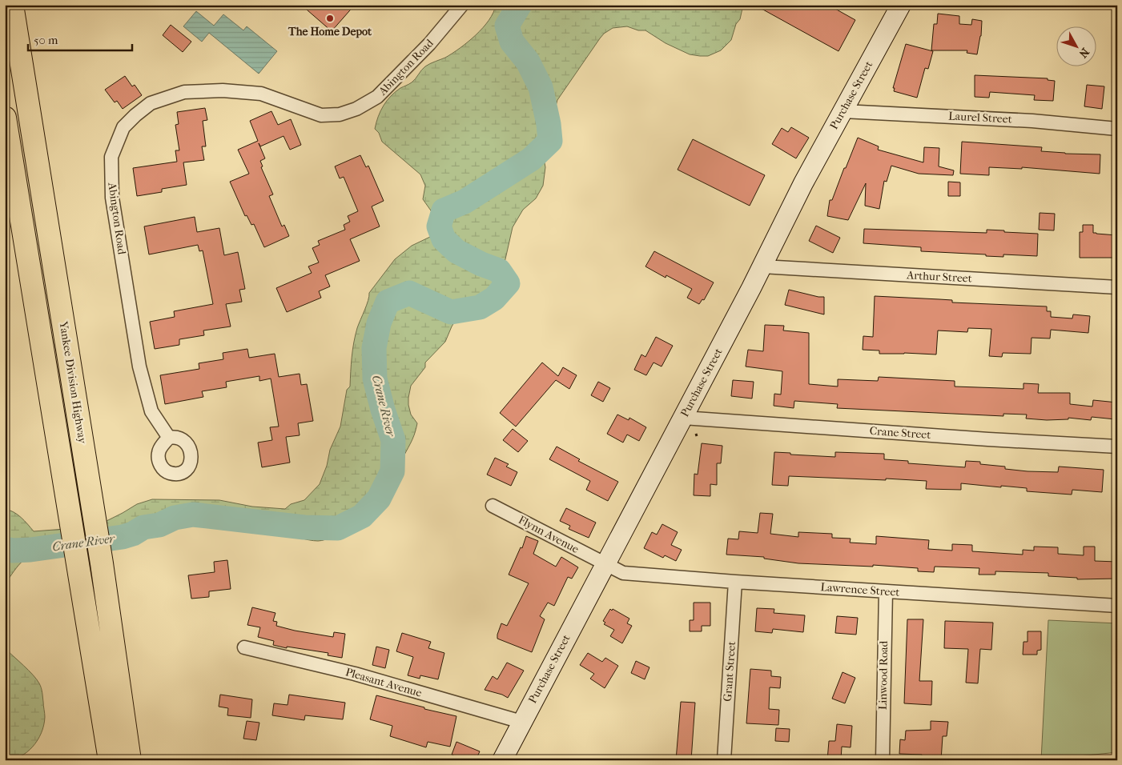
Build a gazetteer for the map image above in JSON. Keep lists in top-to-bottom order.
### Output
{
  "streets": {
    "highway": ["Yankee Division Highway"],
    "street": [
      "Abington Road",
      "Purchase Street",
      "Laurel Street",
      "Arthur Street",
      "Crane Street",
      "Flynn Avenue",
      "Lawrence Street",
      "Grant Street",
      "Linwood Road",
      "Pleasant Avenue"
    ]
  },
  "crossings": [
    ["Purchase Street", "Laurel Street"],
    ["Purchase Street", "Arthur Street"],
    ["Purchase Street", "Crane Street"],
    ["Purchase Street", "Flynn Avenue"],
    ["Purchase Street", "Lawrence Street"],
    ["Purchase Street", "Pleasant Avenue"],
    ["Flynn Avenue", "Lawrence Street"],
    ["Lawrence Street", "Grant Street"],
    ["Lawrence Street", "Linwood Road"]
  ],
  "water": ["Crane River"],
  "places": ["The Home Depot"],
  "scale_bar": "50 m",
  "north": "bottom right"
}
